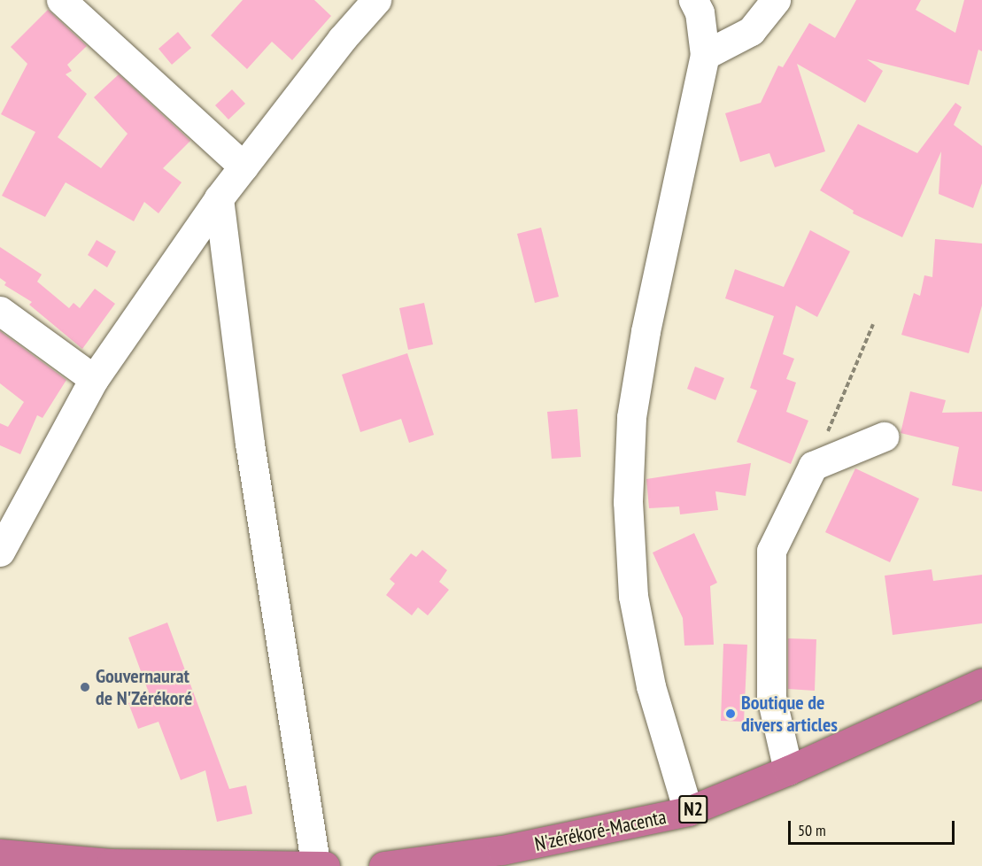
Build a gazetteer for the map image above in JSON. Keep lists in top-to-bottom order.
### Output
{
  "streets": {
    "highway": ["N2", "N'zérékoré-Macenta"]
  },
  "places": ["Gouvernaurat de N'Zérékoré", "Boutique de divers articles"],
  "scale_bar": "50 m"
}
